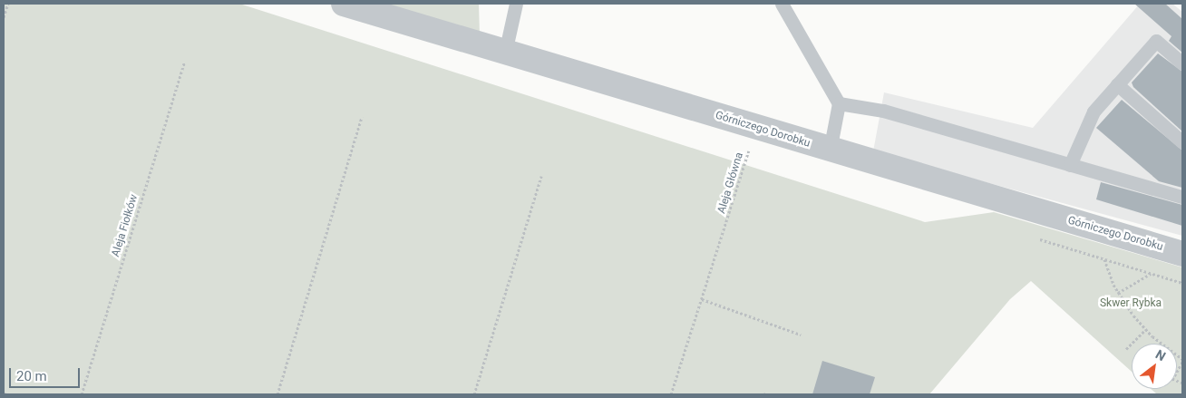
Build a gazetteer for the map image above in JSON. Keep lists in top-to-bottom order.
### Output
{
  "streets": {
    "street": ["Górniczego Dorobku"],
    "path": ["Aleja Główna", "Aleja Fiołków"]
  },
  "parks": ["Skwer Rybka"],
  "scale_bar": "20 m",
  "north": "top right"
}
